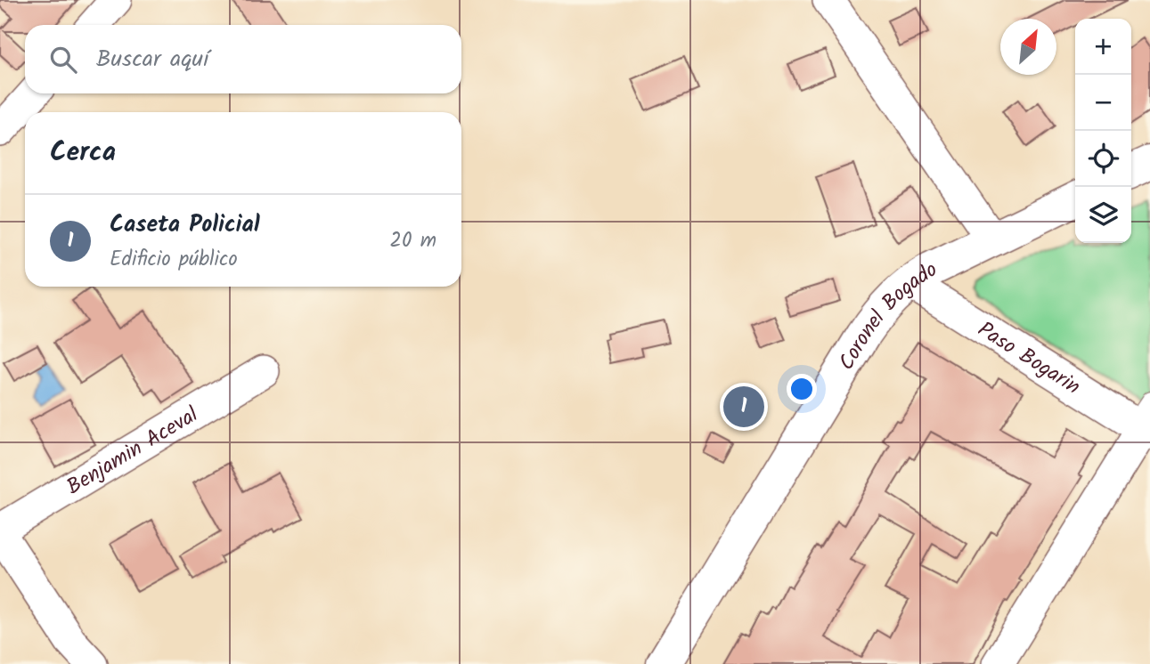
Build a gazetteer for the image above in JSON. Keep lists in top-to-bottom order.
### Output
{
  "streets": {
    "street": ["Coronel Bogado", "Paso Bogarin", "Benjamin Aceval"]
  },
  "crossings": [
    ["Coronel Bogado", "Paso Bogarin"]
  ],
  "north": "top right",
  "page": {
    "map_buttons": ["+", "−"],
    "search": "Buscar aquí",
    "heading": "Cerca",
    "list": [
      {
        "mark": "1",
        "name": "Caseta Policial",
        "note": "Edificio público",
        "value": "20 m"
      }
    ],
    "pins": "1"
  }
}
